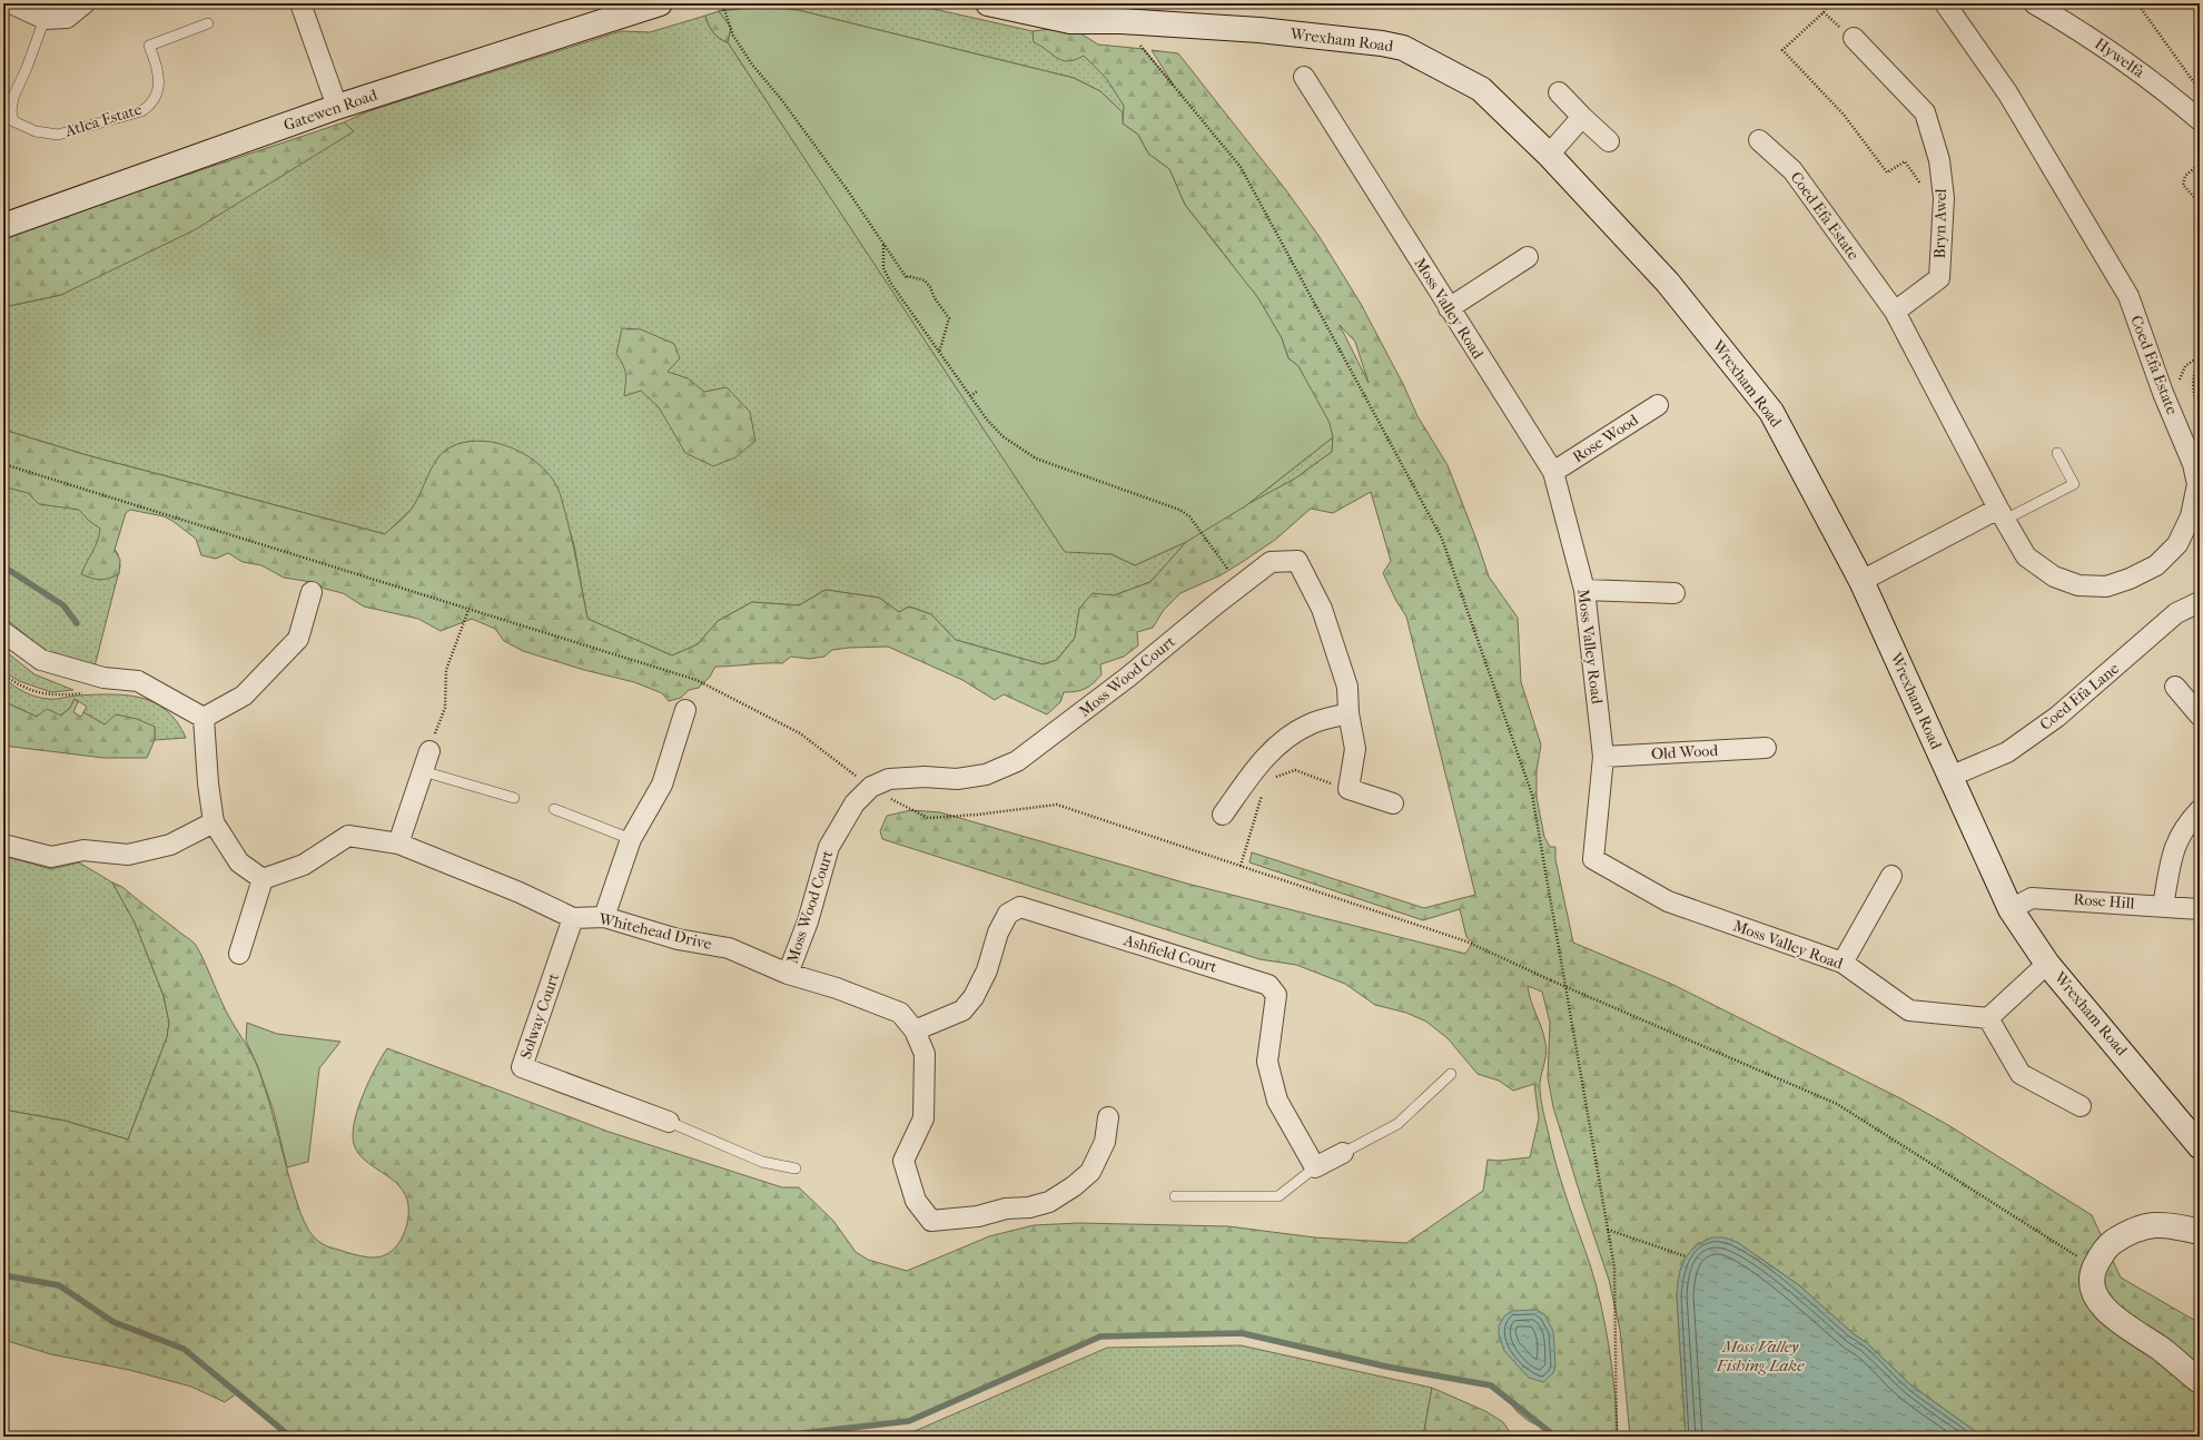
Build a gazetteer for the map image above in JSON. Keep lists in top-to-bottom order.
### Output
{
  "streets": {
    "main road": ["Wrexham Road", "Gatewen Road"],
    "street": [
      "Hywelfa",
      "Coed Efa Estate",
      "Bryn Awel",
      "Moss Valley Road",
      "Rose Wood",
      "Moss Wood Court",
      "Coed Efa Lane",
      "Old Wood",
      "Rose Hill",
      "Whitehead Drive",
      "Ashfield Court",
      "Solway Court"
    ],
    "lane": ["Atlea Estate"]
  },
  "crossings": [
    ["Wrexham Road", "Coed Efa Lane"],
    ["Wrexham Road", "Rose Hill"],
    ["Coed Efa Estate", "Bryn Awel"],
    ["Moss Valley Road", "Rose Wood"],
    ["Moss Valley Road", "Old Wood"],
    ["Moss Wood Court", "Whitehead Drive"],
    ["Whitehead Drive", "Ashfield Court"],
    ["Whitehead Drive", "Solway Court"]
  ],
  "water": ["Moss Valley Fishing Lake"]
}
